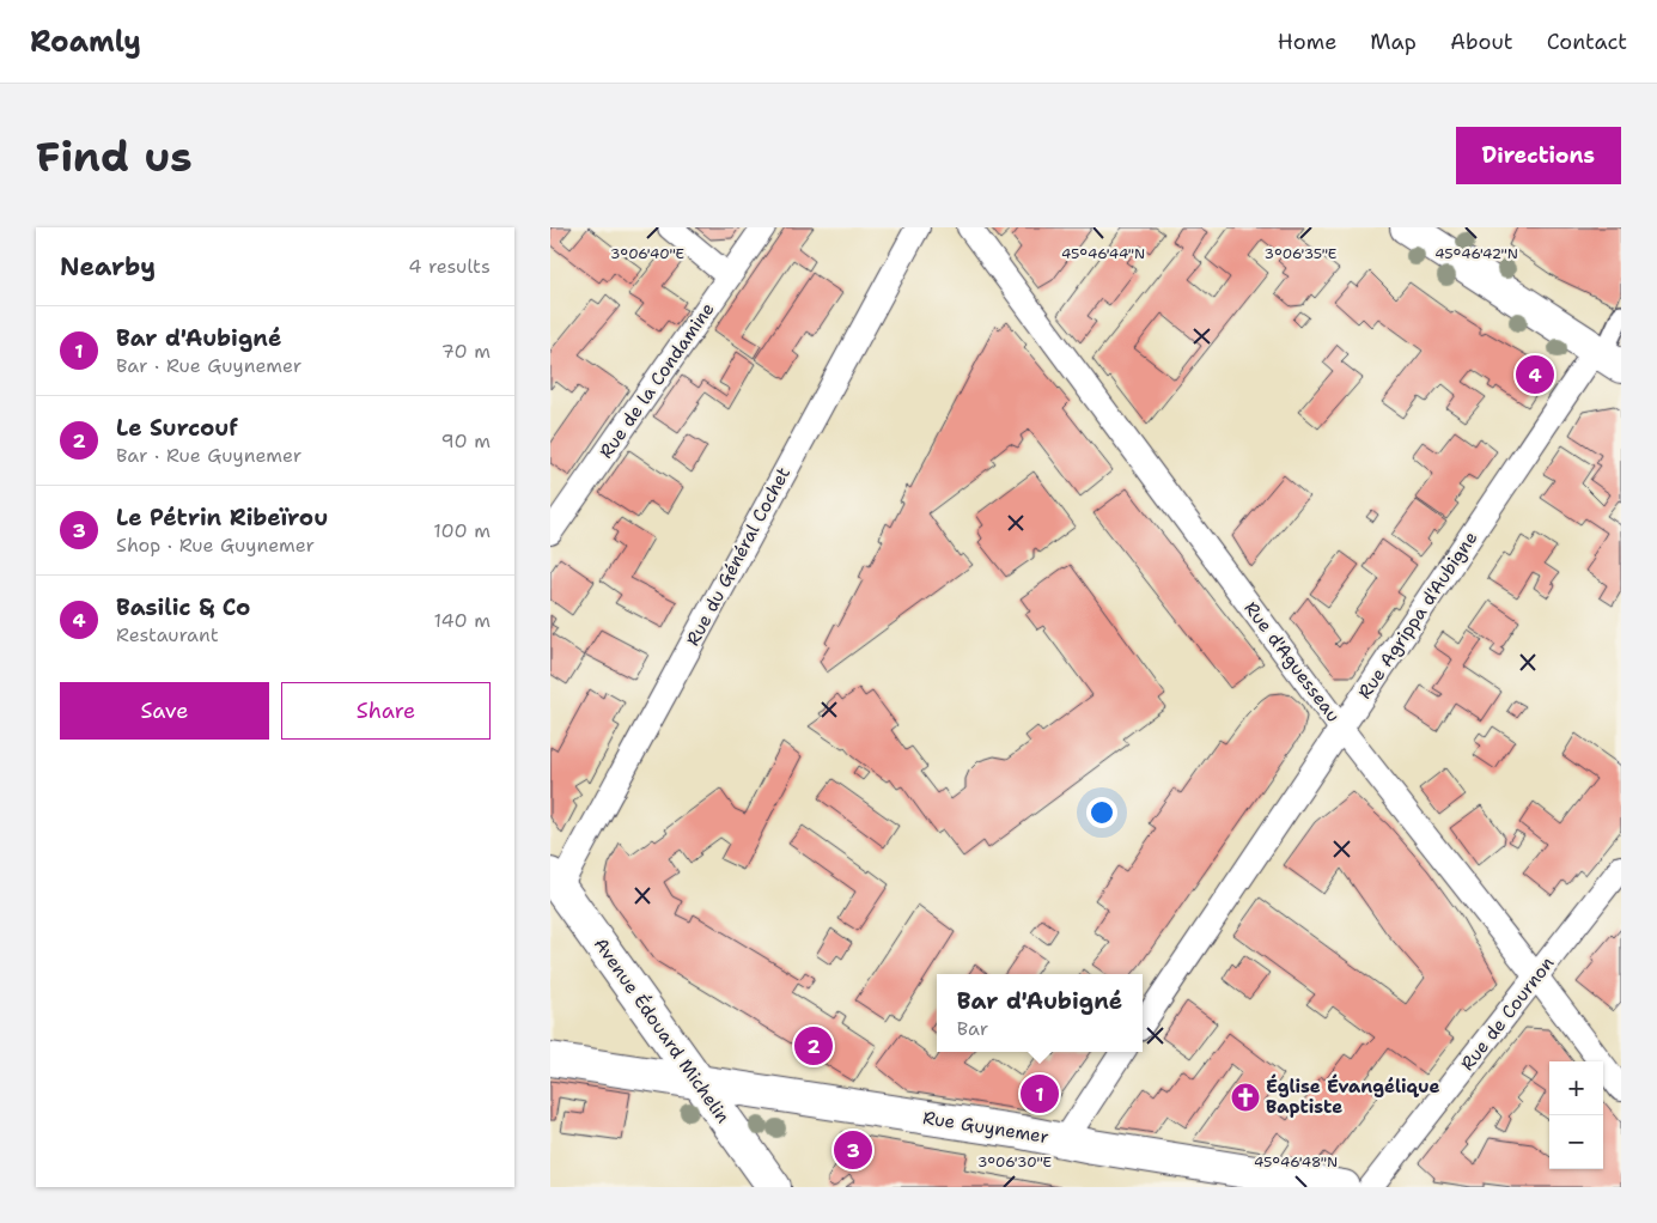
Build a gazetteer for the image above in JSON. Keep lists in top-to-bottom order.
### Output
{
  "streets": {
    "main road": ["Avenue Édouard Michelin", "Rue Guynemer"],
    "street": [
      "Rue de la Condamine",
      "Rue du Général Cochet",
      "Rue Agrippa d'Aubigne",
      "Rue d'Aguesseau",
      "Rue de Cournon"
    ]
  },
  "crossings": [
    ["Rue du Général Cochet", "Avenue Édouard Michelin"],
    ["Rue Agrippa d'Aubigne", "Rue d'Aguesseau"],
    ["Rue d'Aguesseau", "Rue de Cournon"],
    ["Avenue Édouard Michelin", "Rue Guynemer"]
  ],
  "places": {
    "church": ["Église Évangélique Baptiste"]
  },
  "page": {
    "header": "Roamly",
    "nav": [
      "Home",
      "Map",
      "About",
      "Contact"
    ],
    "buttons": [
      "Directions",
      ["Save", "Share"]
    ],
    "title": "Find us",
    "heading": ["Nearby", "4 results"],
    "list": [
      {
        "mark": "1",
        "name": "Bar d'Aubigné",
        "note": "Bar · Rue Guynemer",
        "value": "70 m"
      },
      {
        "mark": "2",
        "name": "Le Surcouf",
        "note": "Bar · Rue Guynemer",
        "value": "90 m"
      },
      {
        "mark": "3",
        "name": "Le Pétrin Ribeïrou",
        "note": "Shop · Rue Guynemer",
        "value": "100 m"
      },
      {
        "mark": "4",
        "name": "Basilic & Co",
        "note": "Restaurant",
        "value": "140 m"
      }
    ],
    "pins": [
      "4",
      "2",
      "1",
      "3"
    ],
    "popup": ["Bar d'Aubigné", "Bar"],
    "map_buttons": ["+", "−"]
  },
  "coordinates": [
    "45°46'42\"N",
    "3°06'40\"E",
    "45°46'44\"N",
    "3°06'35\"E",
    "3°06'30\"E",
    "45°46'48\"N"
  ]
}
